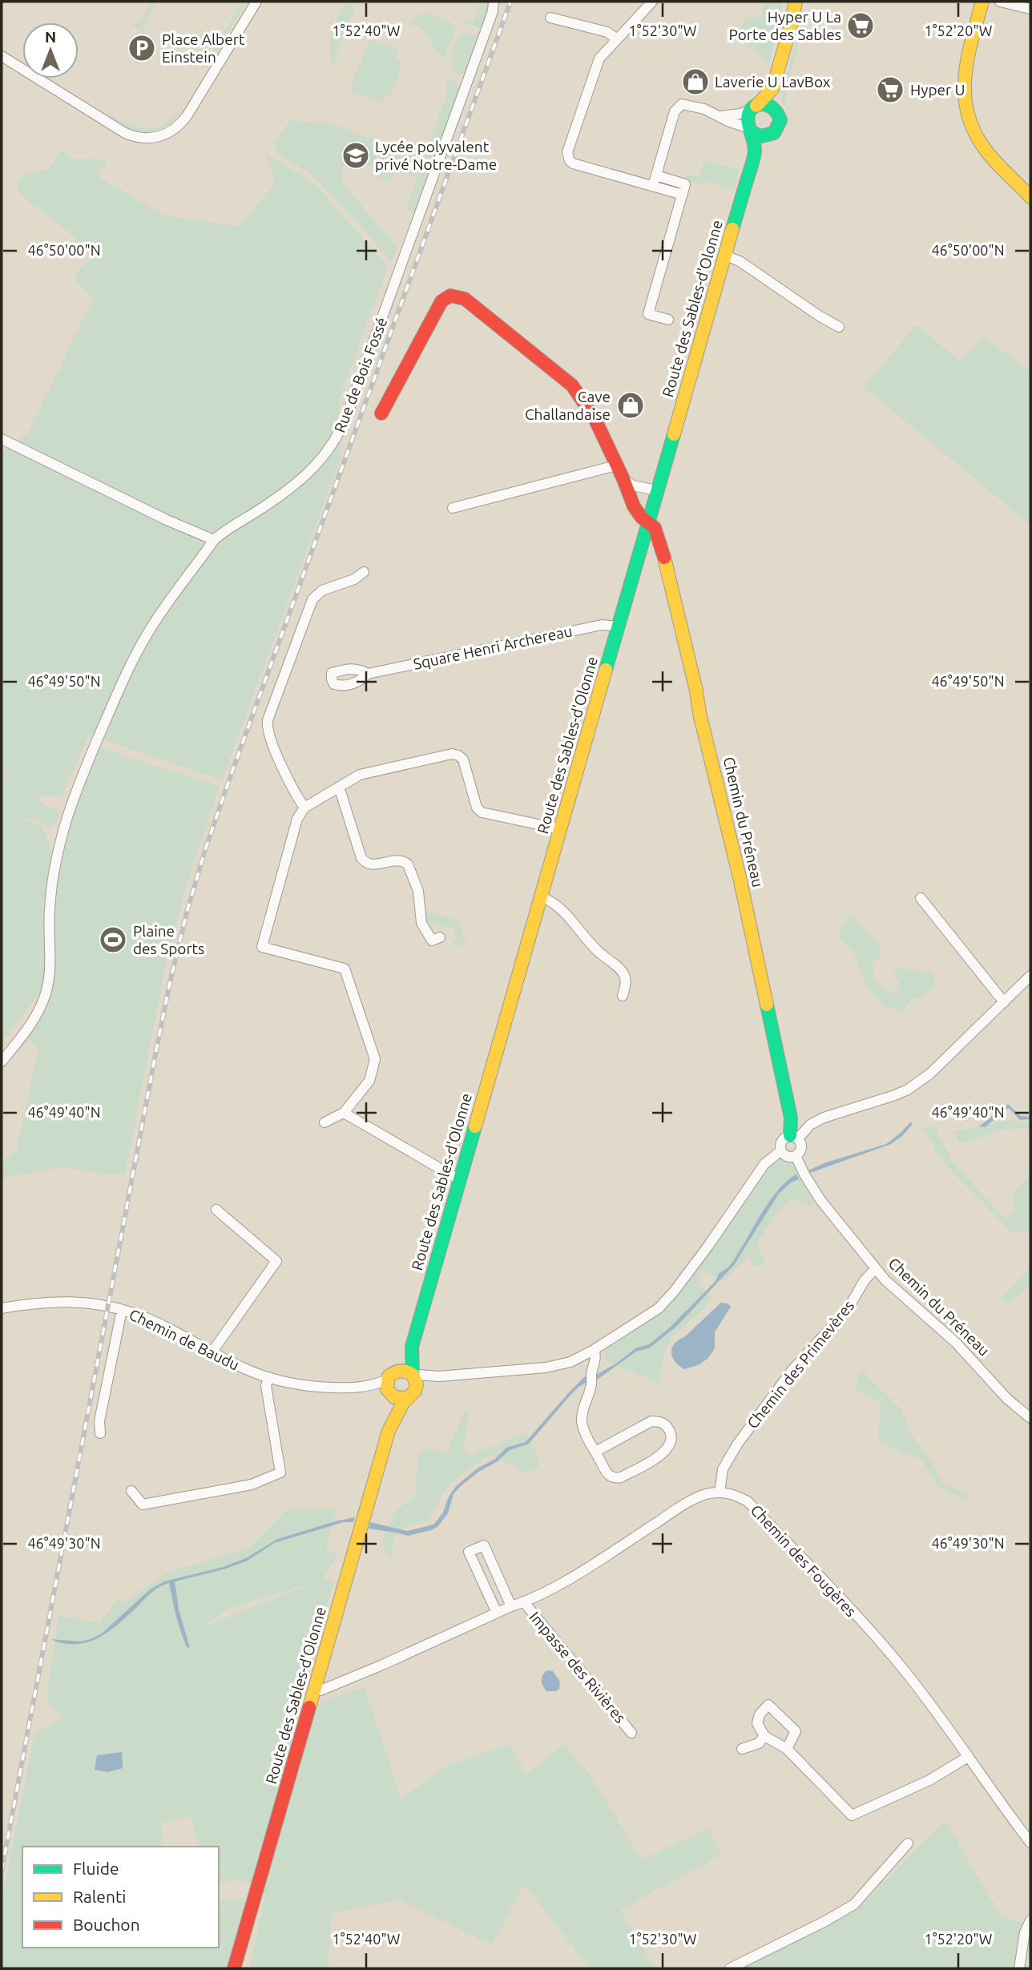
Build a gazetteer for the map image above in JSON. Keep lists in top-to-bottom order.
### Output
{
  "streets": {
    "main road": ["Route des Sables-d'Olonne", "Chemin du Préneau"],
    "street": [
      "Rue de Bois Fossé",
      "Square Henri Archereau",
      "Chemin de Baudu",
      "Chemin des Primevères",
      "Chemin des Fougères",
      "Impasse des Rivières"
    ]
  },
  "crossings": [
    ["Route des Sables-d'Olonne", "Square Henri Archereau"],
    ["Route des Sables-d'Olonne", "Chemin du Préneau"],
    ["Route des Sables-d'Olonne", "Chemin de Baudu"],
    ["Chemin du Préneau", "Chemin des Primevères"],
    ["Chemin des Primevères", "Chemin des Fougères"]
  ],
  "places": {
    "supermarket": ["Hyper U La Porte des Sables", "Hyper U"],
    "parking": ["Place Albert Einstein"],
    "shop": ["Laverie U LavBox", "Cave Challandaise"],
    "school or university": ["Lycée polyvalent privé Notre-Dame"],
    "sports": ["Plaine des Sports"]
  },
  "legend": ["Fluide", "Ralenti", "Bouchon"],
  "north": "top",
  "coordinates": [
    "1°52'40\"W",
    "1°52'30\"W",
    "1°52'20\"W",
    "46°50'00\"N",
    "46°49'50\"N",
    "46°49'40\"N",
    "46°49'30\"N"
  ]
}
